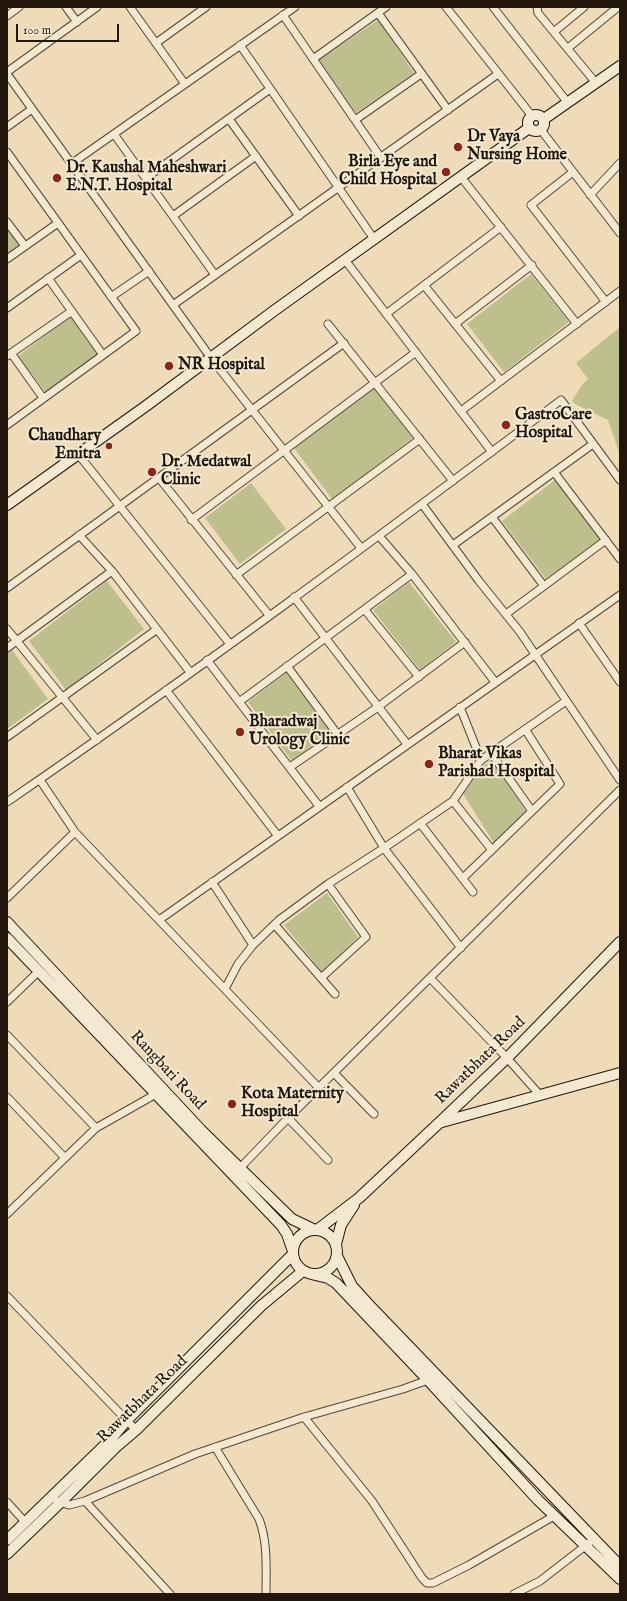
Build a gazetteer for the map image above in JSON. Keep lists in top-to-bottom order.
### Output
{
  "streets": {
    "street": ["Rawatbhata Road", "Rangbari Road"]
  },
  "crossings": [
    ["Rawatbhata Road", "Rangbari Road"]
  ],
  "places": [
    "Dr Vaya Nursing Home",
    "Birla Eye and Child Hospital",
    "Dr. Kaushal Maheshwari E.N.T. Hospital",
    "NR Hospital",
    "GastroCare Hospital",
    "Chaudhary Emitra",
    "Dr. Medatwal Clinic",
    "Bharadwaj Urology Clinic",
    "Bharat Vikas Parishad Hospital",
    "Kota Maternity Hospital"
  ],
  "scale_bar": "100 m"
}
